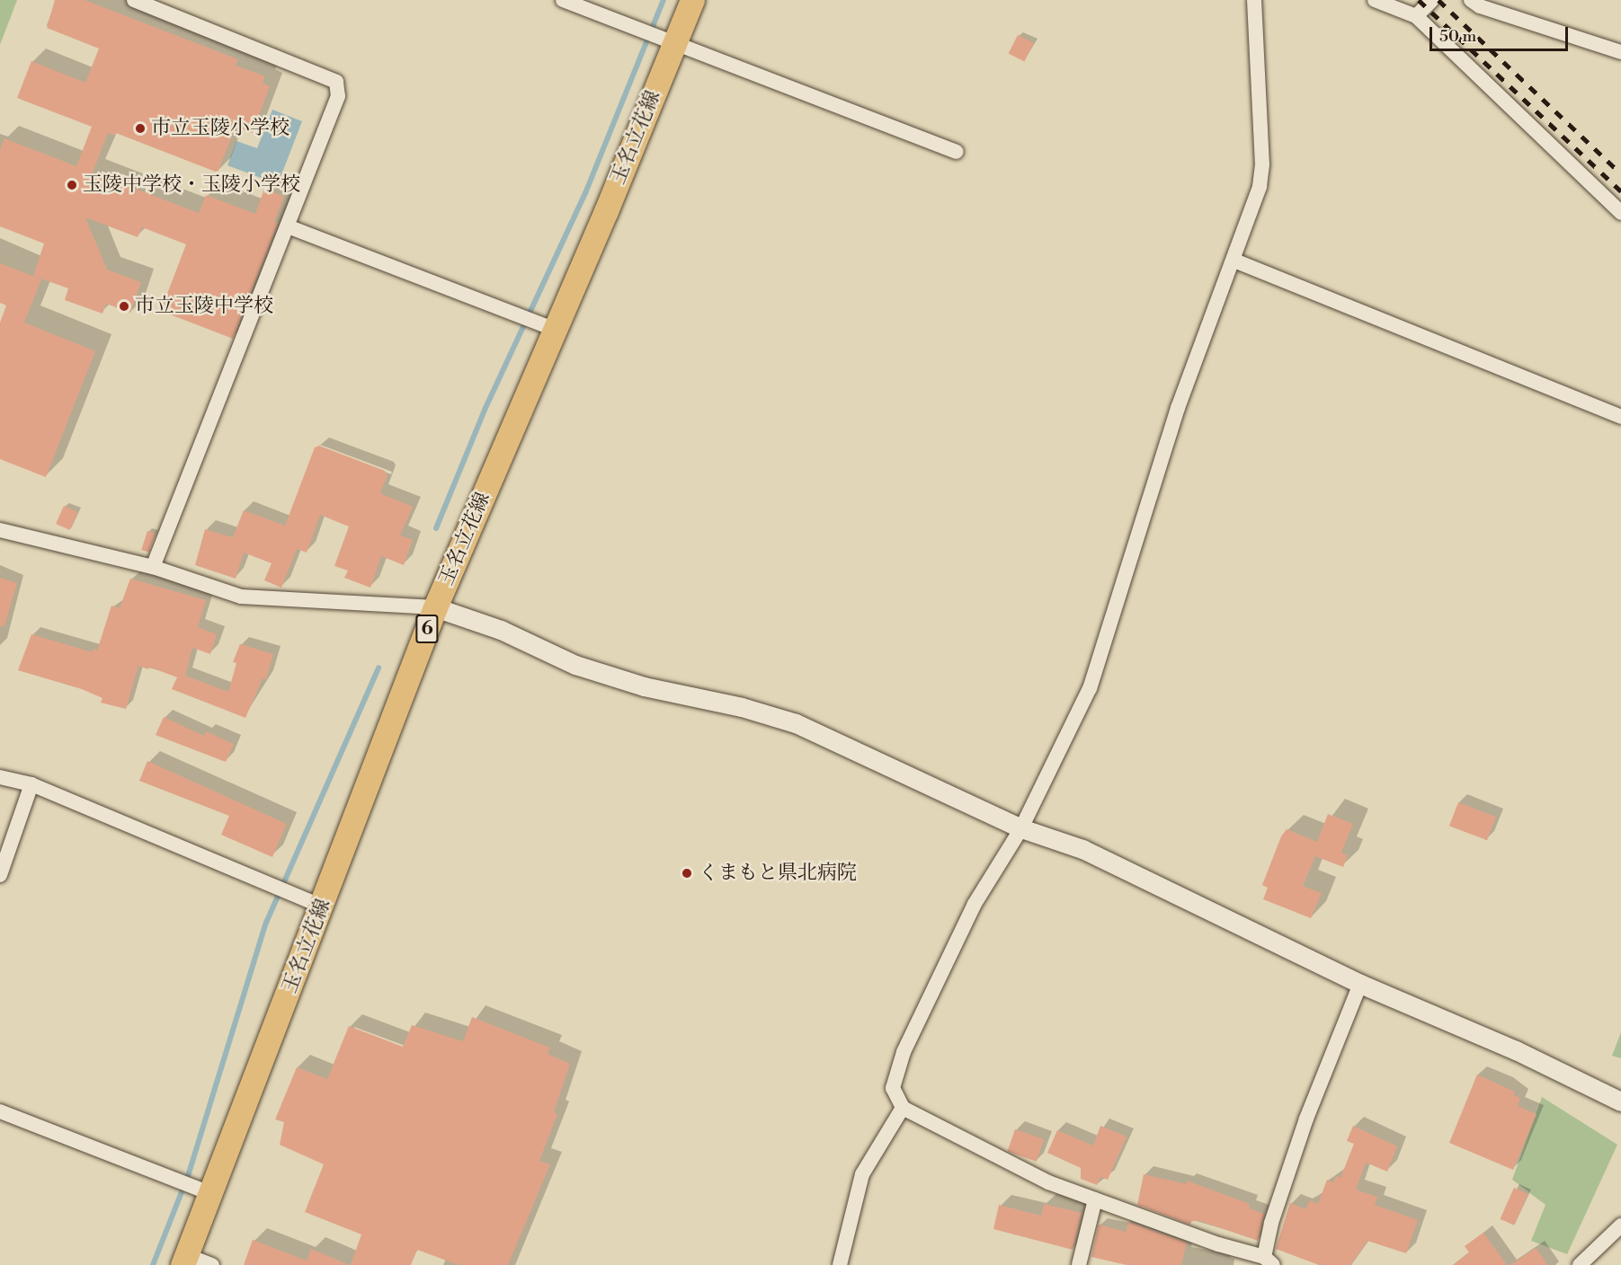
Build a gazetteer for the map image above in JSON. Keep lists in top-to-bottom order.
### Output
{
  "streets": {
    "main road": ["玉名立花線", "6"]
  },
  "places": [
    "市立玉陵小学校",
    "玉陵中学校・玉陵小学校",
    "市立玉陵中学校",
    "くまもと県北病院"
  ],
  "scale_bar": "50 m"
}
